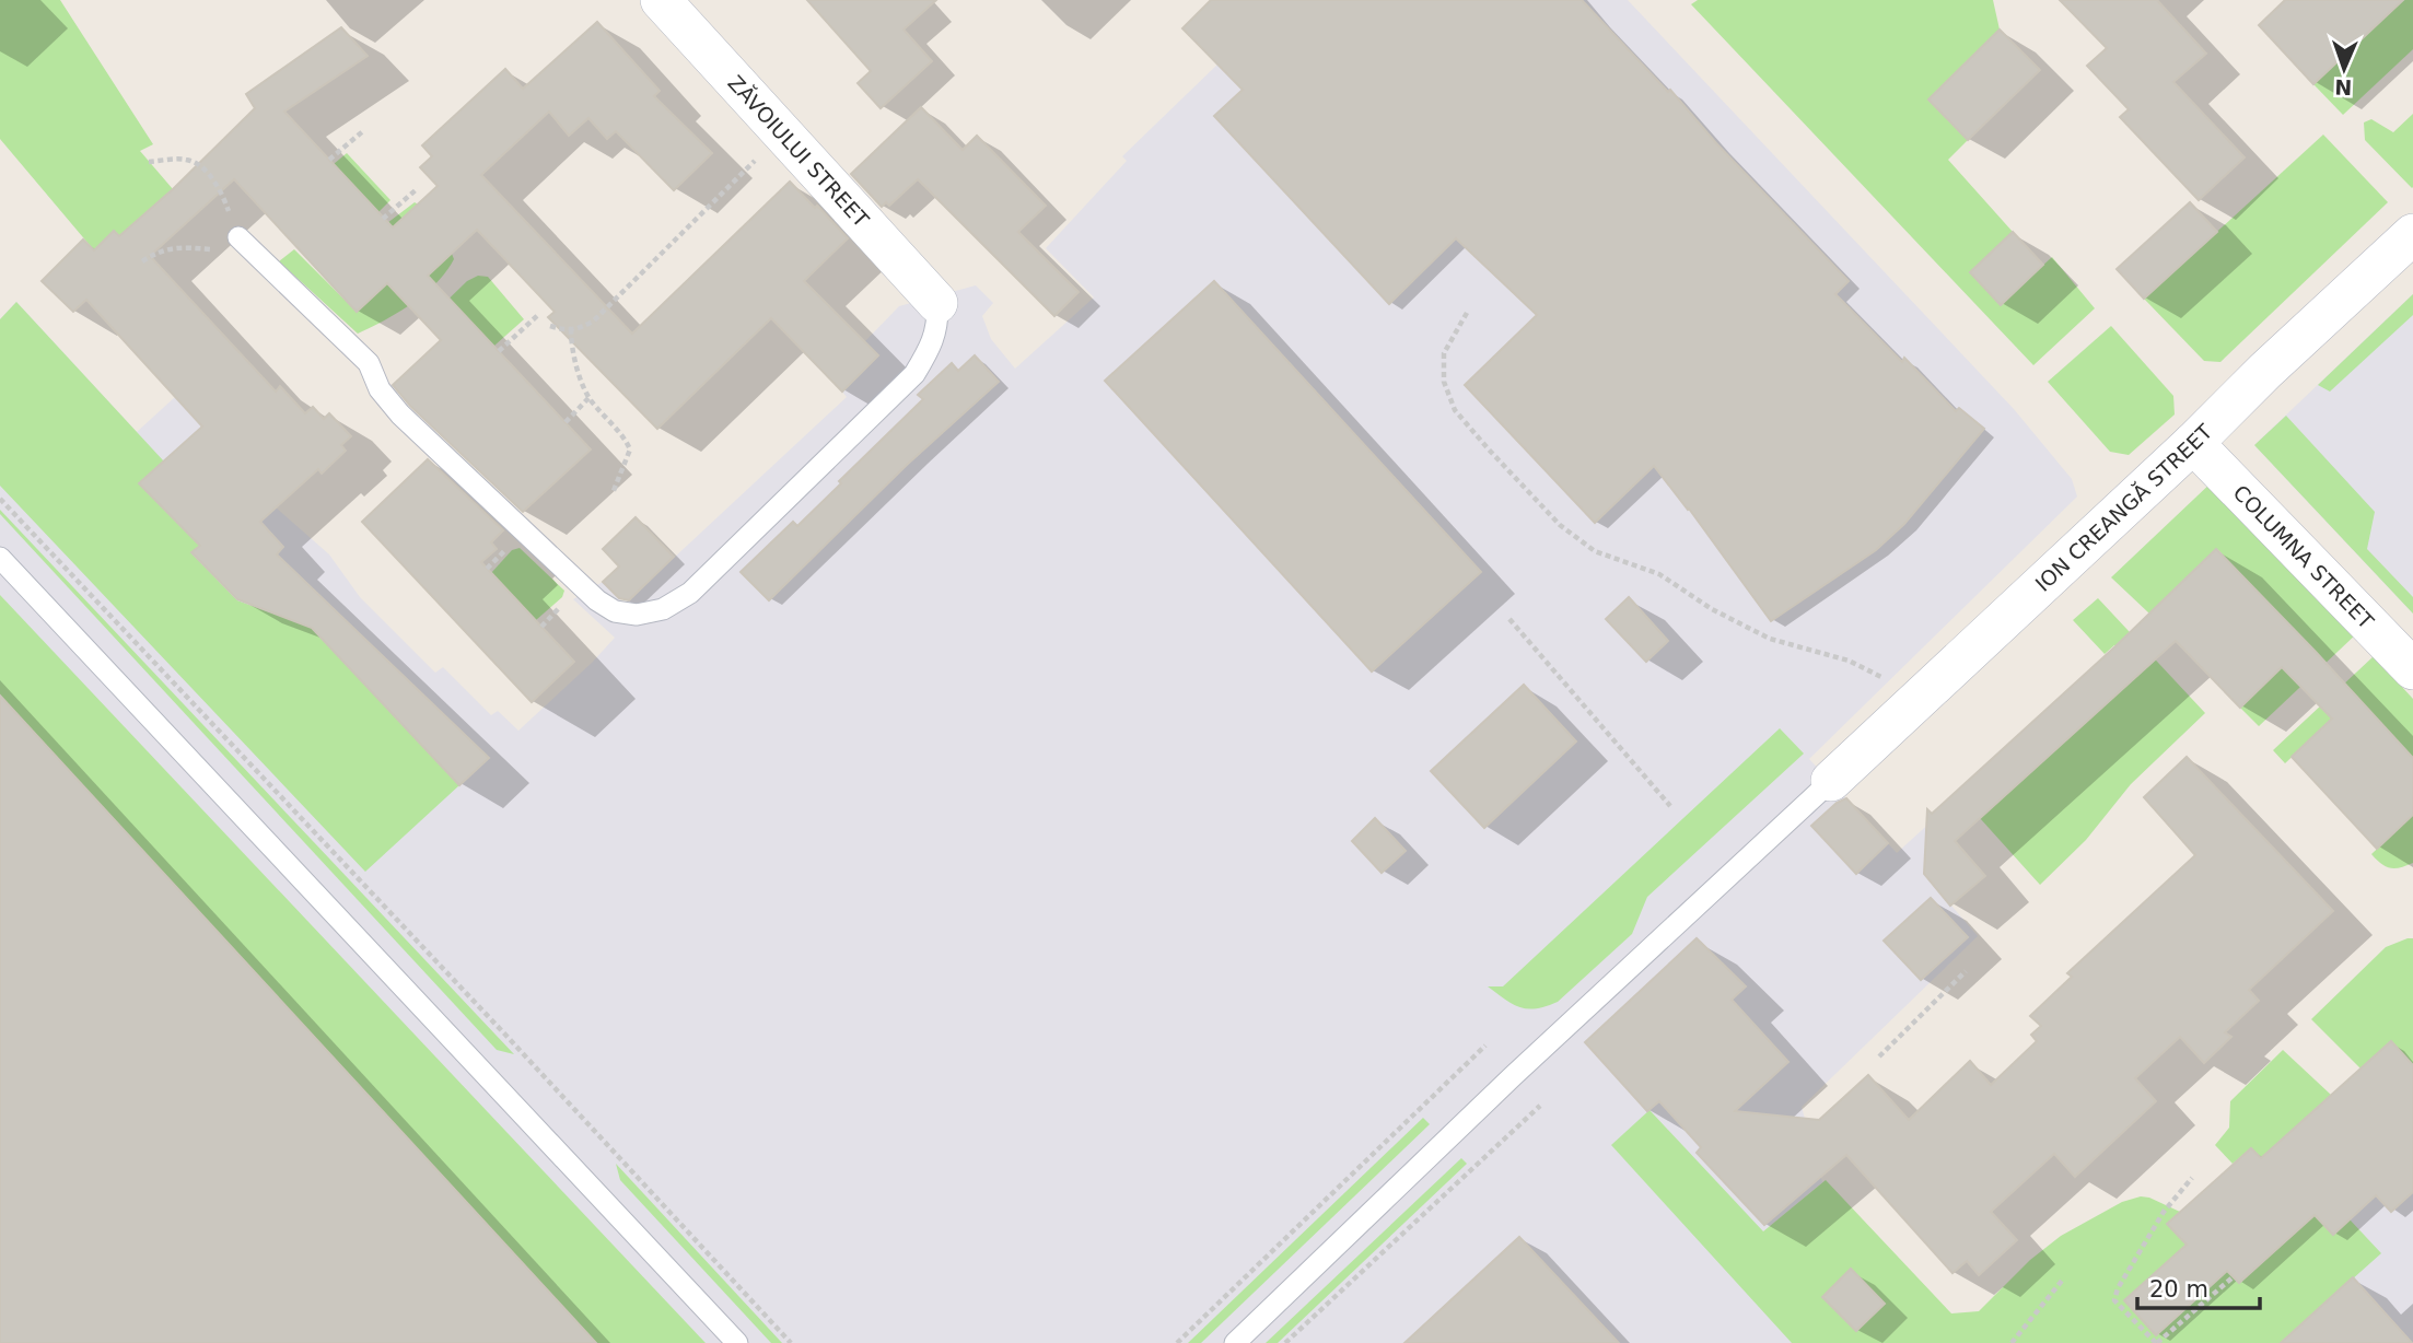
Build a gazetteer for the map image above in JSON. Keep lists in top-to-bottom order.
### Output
{
  "streets": {
    "street": ["ZĂVOIULUI STREET", "ION CREANGĂ STREET", "COLUMNA STREET"]
  },
  "crossings": [
    ["ION CREANGĂ STREET", "COLUMNA STREET"]
  ],
  "scale_bar": "20 m",
  "north": "bottom"
}
